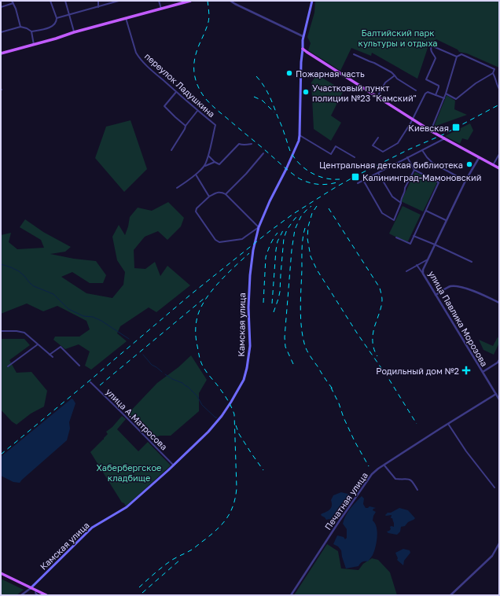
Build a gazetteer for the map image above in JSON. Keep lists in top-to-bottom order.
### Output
{
  "streets": {
    "main road": ["Камская улица"],
    "street": [
      "переулок Ладушкина",
      "улица Павлика Морозова",
      "улица А.Матросова",
      "Печатная улица"
    ]
  },
  "crossings": [
    ["улица Павлика Морозова", "Печатная улица"],
    ["Камская улица", "улица А.Матросова"]
  ],
  "parks": ["Балтийский парк культуры и отдыха", "Хабербергское кладбище"],
  "places": {
    "other": ["Пожарная часть", "Участковый пункт полиции №23 \"Камский\"", "Центральная детская библиотека"],
    "transit": ["Киевская", "Калининград-Мамоновский"],
    "health": ["Родильный дом №2"]
  }
}
